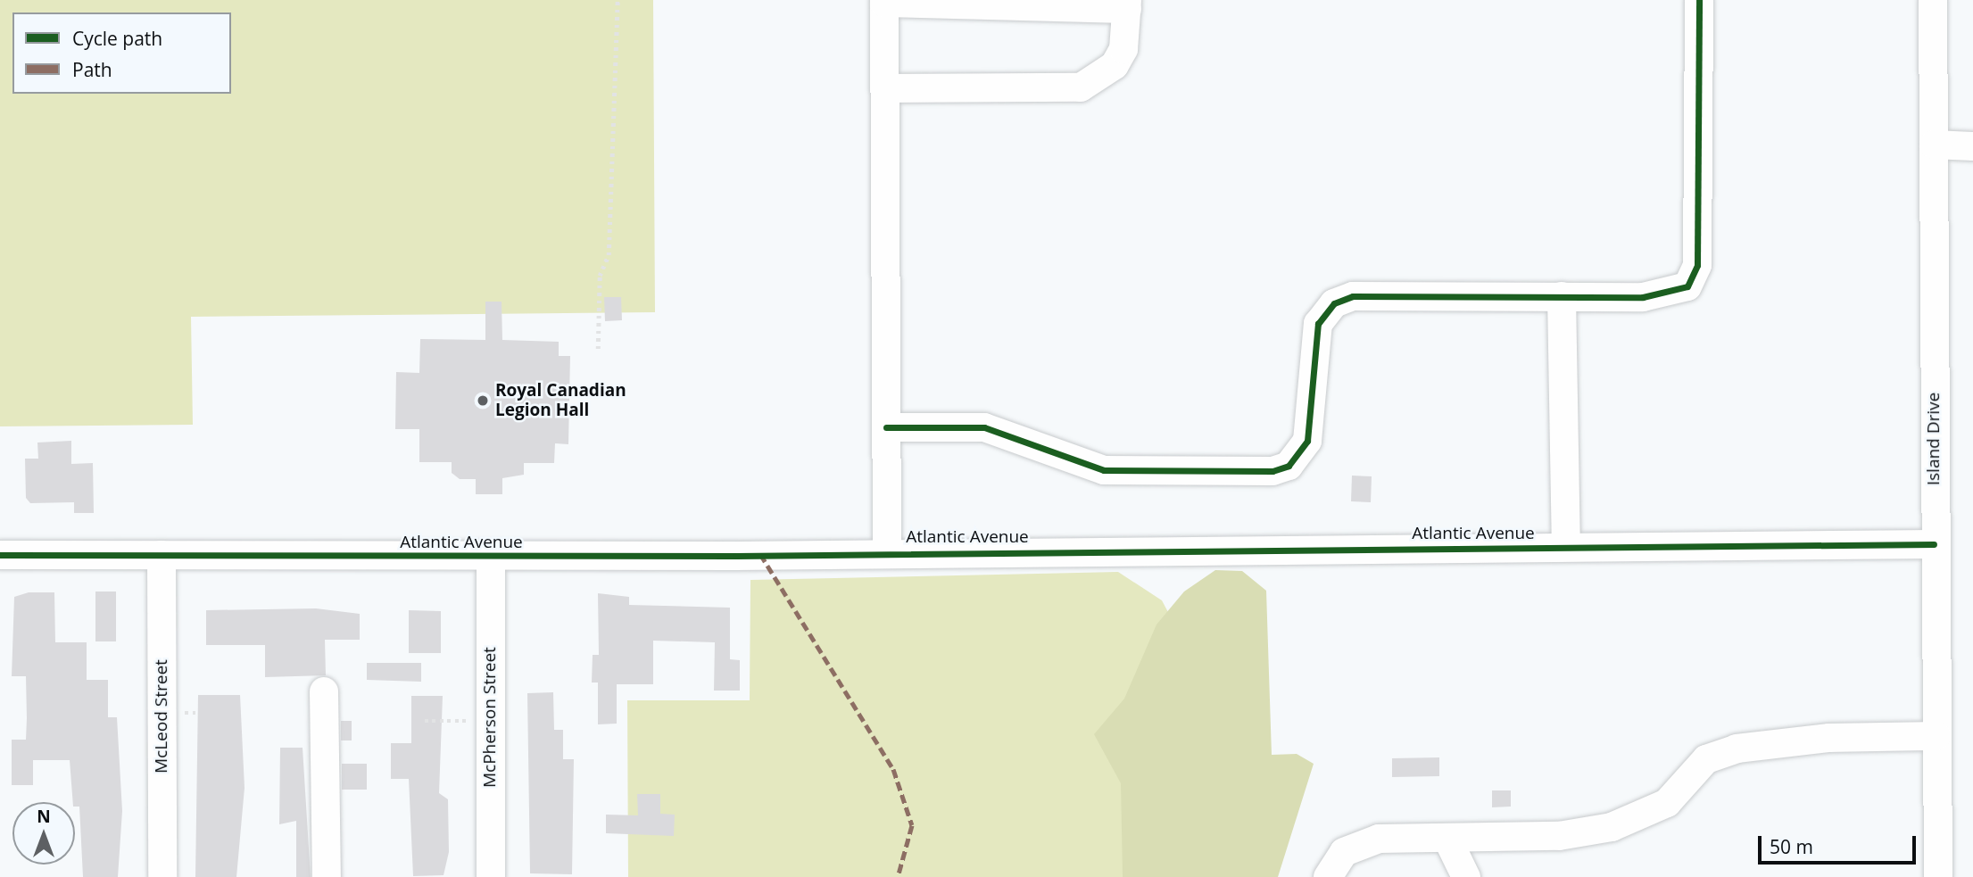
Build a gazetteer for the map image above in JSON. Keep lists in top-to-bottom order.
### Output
{
  "streets": {
    "street": [
      "Island Drive",
      "Atlantic Avenue",
      "McLeod Street",
      "McPherson Street"
    ]
  },
  "crossings": [
    ["Island Drive", "Atlantic Avenue"],
    ["Atlantic Avenue", "McLeod Street"],
    ["Atlantic Avenue", "McPherson Street"]
  ],
  "places": ["Royal Canadian Legion Hall"],
  "legend": ["Cycle path", "Path"],
  "scale_bar": "50 m",
  "north": "top"
}
